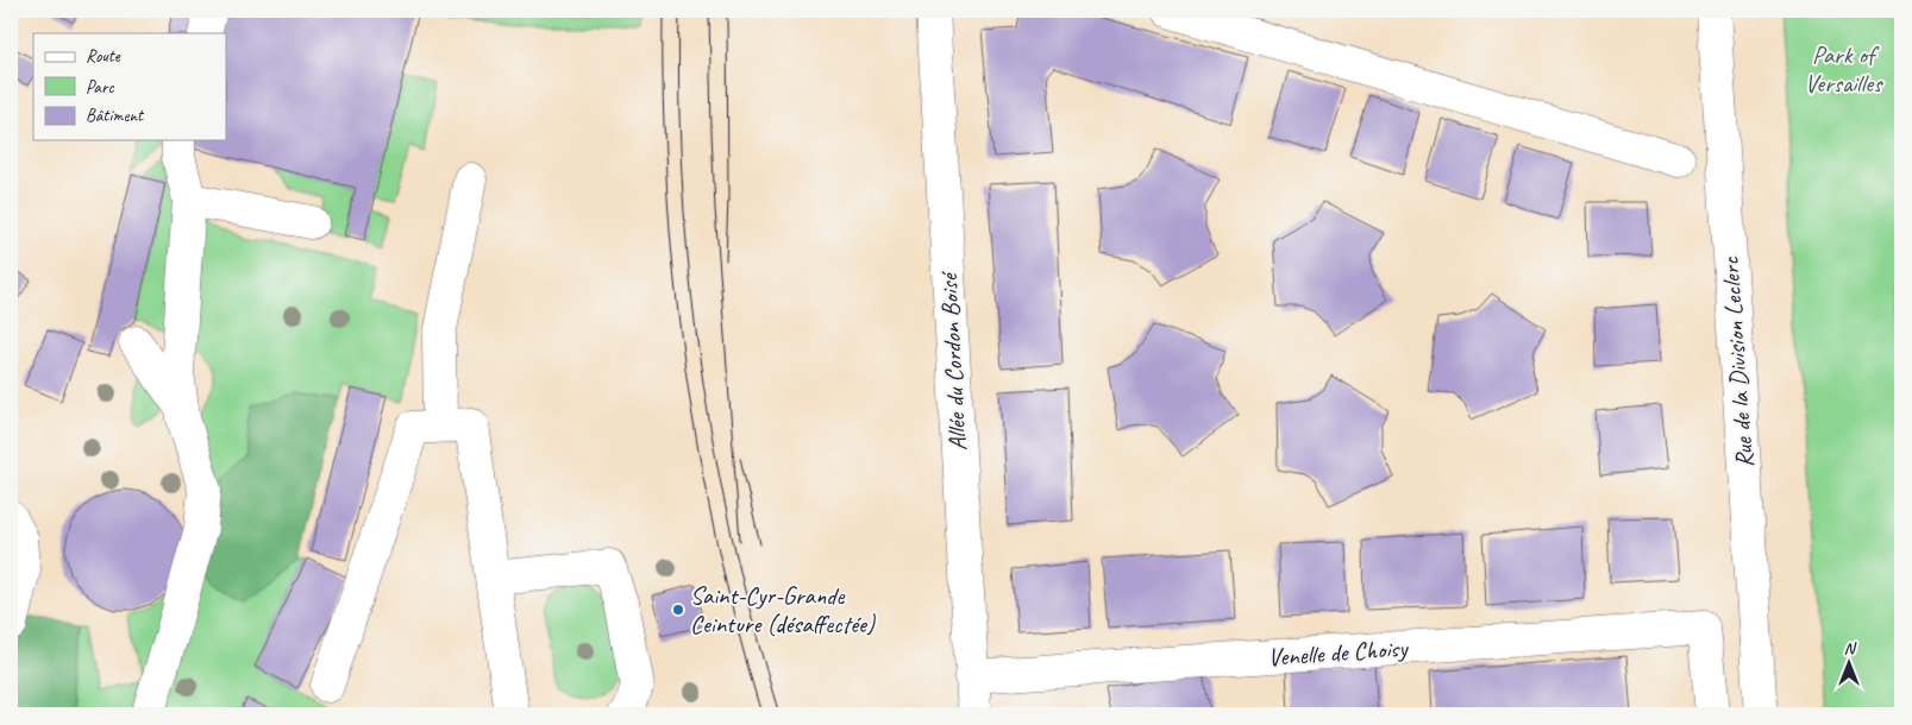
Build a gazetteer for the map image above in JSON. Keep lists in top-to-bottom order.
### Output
{
  "streets": {
    "street": ["Allée du Cordon Boisé", "Rue de la Division Leclerc", "Venelle de Choisy"]
  },
  "crossings": [
    ["Allée du Cordon Boisé", "Venelle de Choisy"]
  ],
  "parks": ["Park of Versailles"],
  "places": ["Saint-Cyr-Grande Ceinture (désaffectée)"],
  "legend": ["Route", "Parc", "Bâtiment"],
  "north": "top"
}
